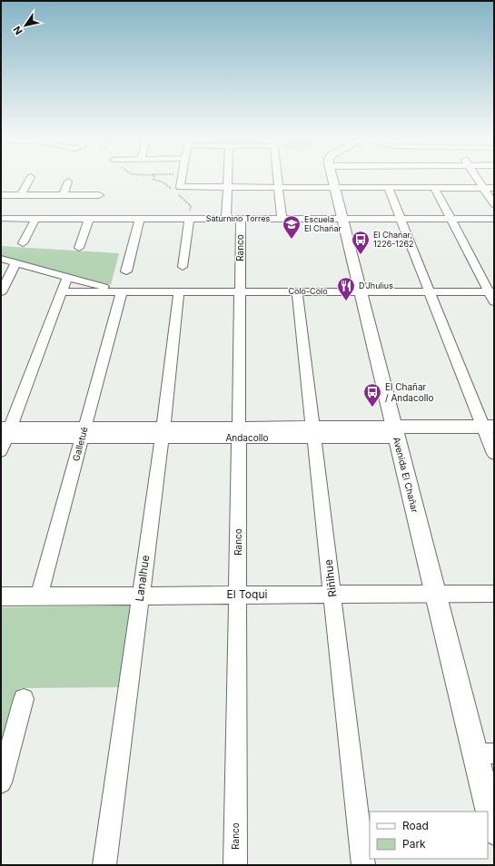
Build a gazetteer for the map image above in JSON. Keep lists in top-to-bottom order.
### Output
{
  "streets": {
    "street": [
      "Saturnino Torres",
      "Ranco",
      "Colo-Colo",
      "Andacollo",
      "Galletué",
      "Avenida El Chañar",
      "Lanalhue",
      "Riñihue",
      "El Toqui"
    ]
  },
  "crossings": [
    ["Saturnino Torres", "Ranco"],
    ["Saturnino Torres", "Avenida El Chañar"],
    ["Ranco", "Colo-Colo"],
    ["Ranco", "Andacollo"],
    ["Ranco", "El Toqui"],
    ["Colo-Colo", "Galletué"],
    ["Colo-Colo", "Avenida El Chañar"],
    ["Colo-Colo", "Lanalhue"],
    ["Colo-Colo", "Riñihue"],
    ["Andacollo", "Galletué"],
    ["Andacollo", "Avenida El Chañar"],
    ["Andacollo", "Lanalhue"],
    ["Andacollo", "Riñihue"],
    ["Galletué", "El Toqui"],
    ["Avenida El Chañar", "El Toqui"],
    ["Lanalhue", "El Toqui"],
    ["Riñihue", "El Toqui"]
  ],
  "places": {
    "school or university": ["Escuela El Chañar"],
    "bus stop": ["El Chañar, 1226-1262", "El Chañar / Andacollo"],
    "restaurant": ["D'Jhulius"]
  },
  "legend": ["Road", "Park"],
  "north": "bottom left"
}
